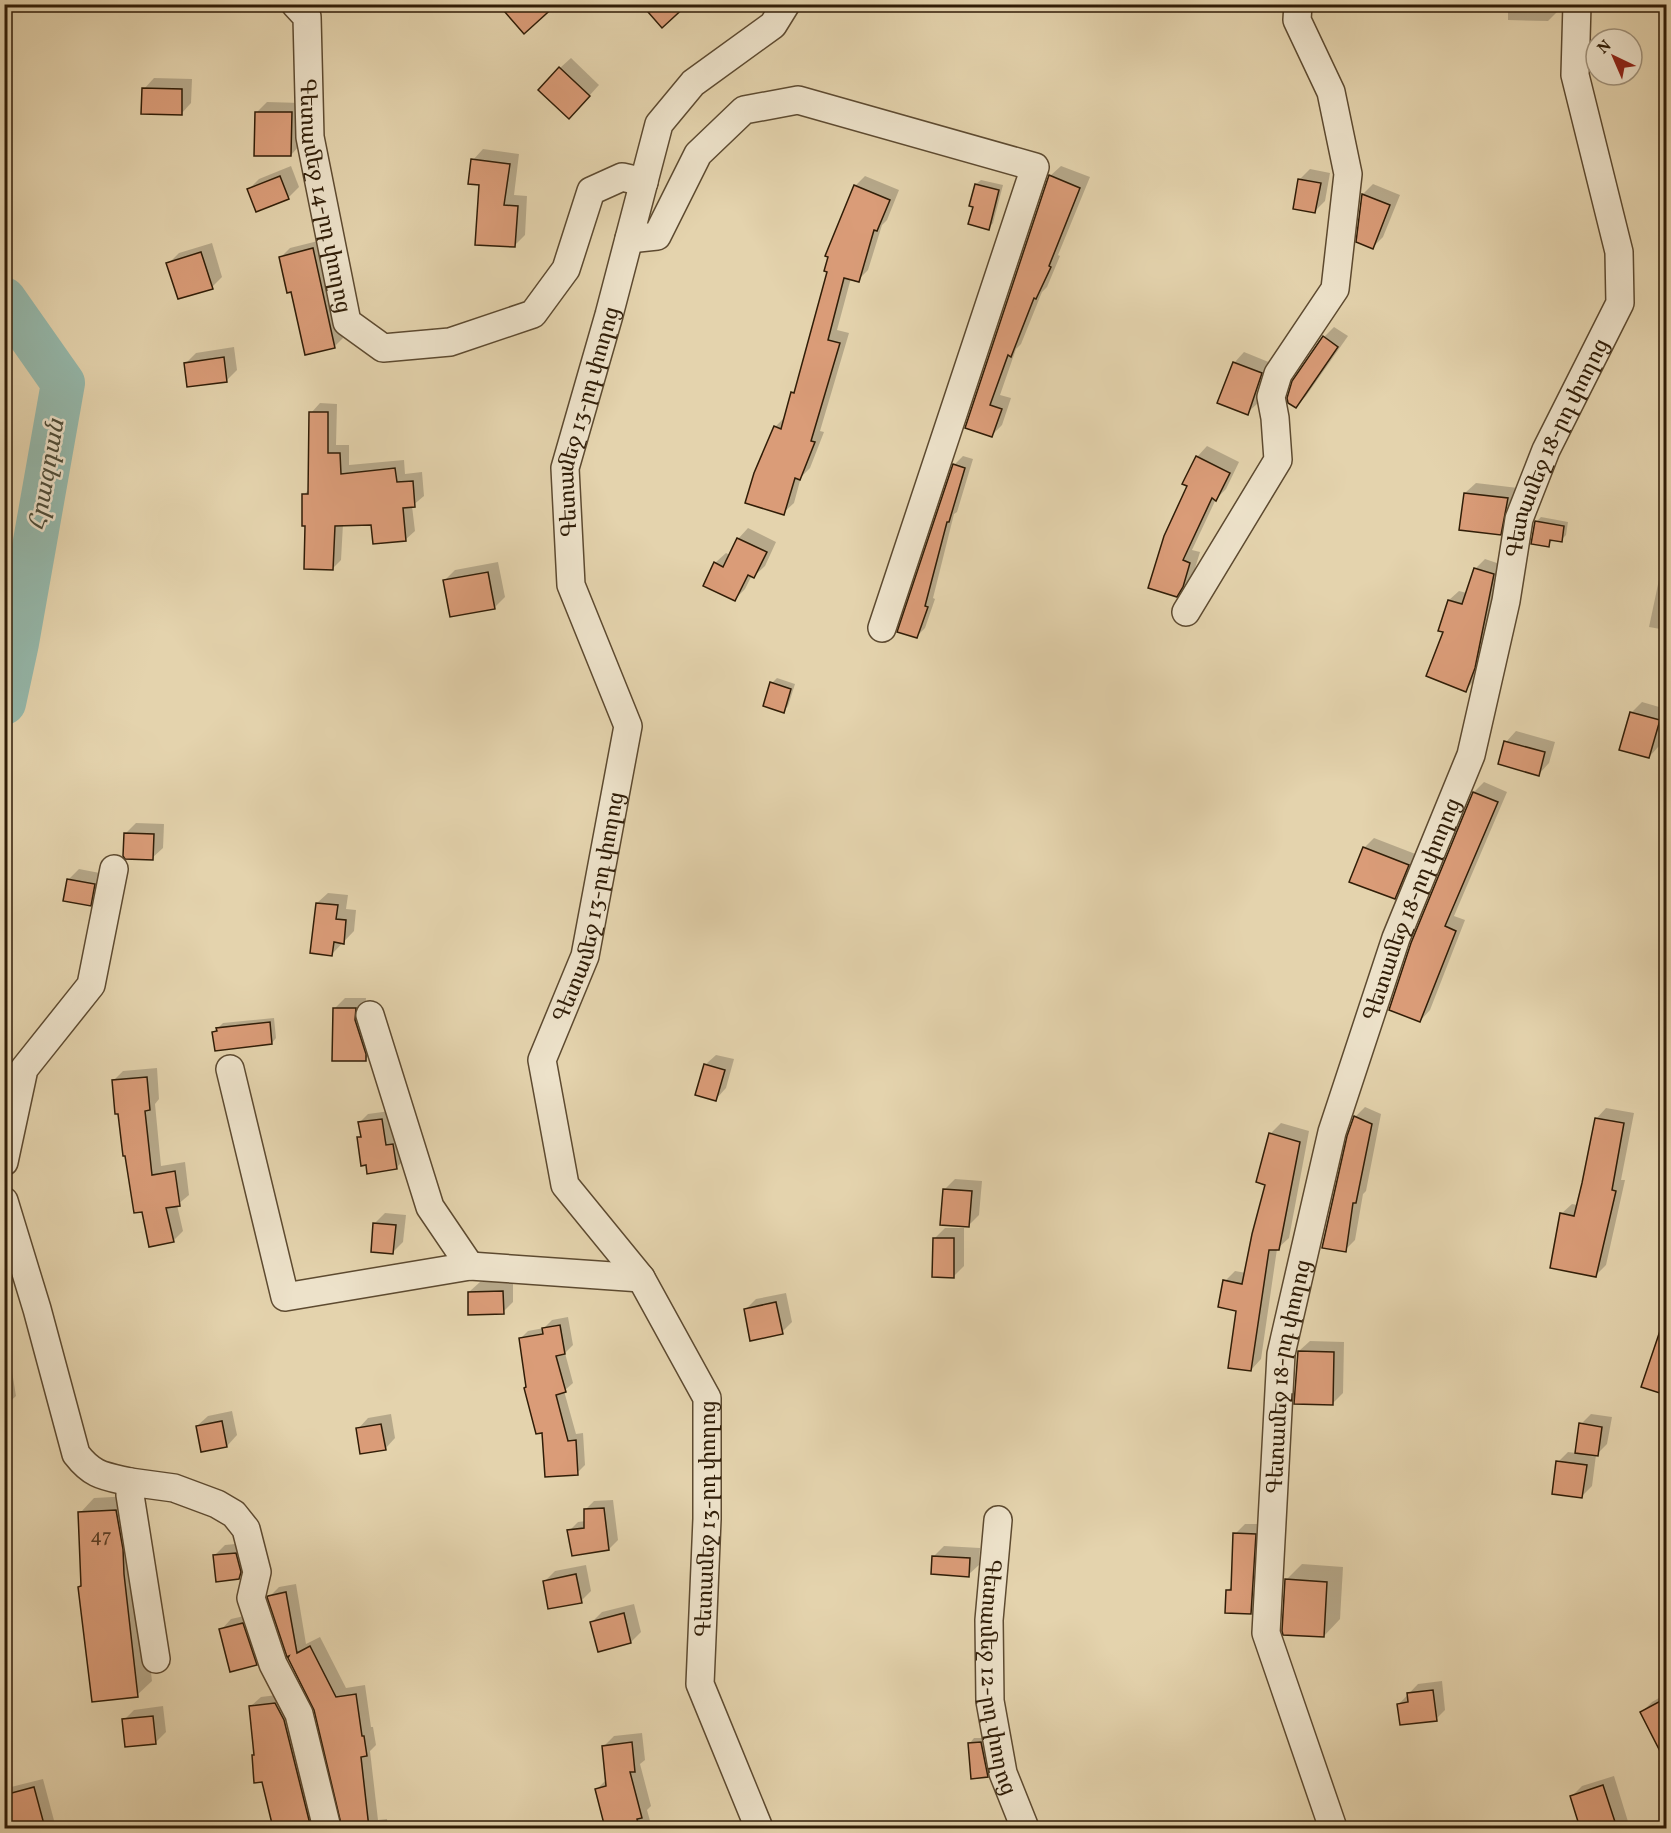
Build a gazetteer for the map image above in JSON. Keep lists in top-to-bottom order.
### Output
{
  "streets": {
    "street": [
      "Գետամեջ 14-րդ փողոց",
      "Գետամեջ 13-րդ փողոց",
      "Գետամեջ 18-րդ փողոց",
      "Գետամեջ 12-րդ փողոց"
    ]
  },
  "crossings": [
    ["Գետամեջ 14-րդ փողոց", "Գետամեջ 13-րդ փողոց"]
  ],
  "water": ["Հրազդան"],
  "house_numbers": ["47"],
  "north": "top left"
}
